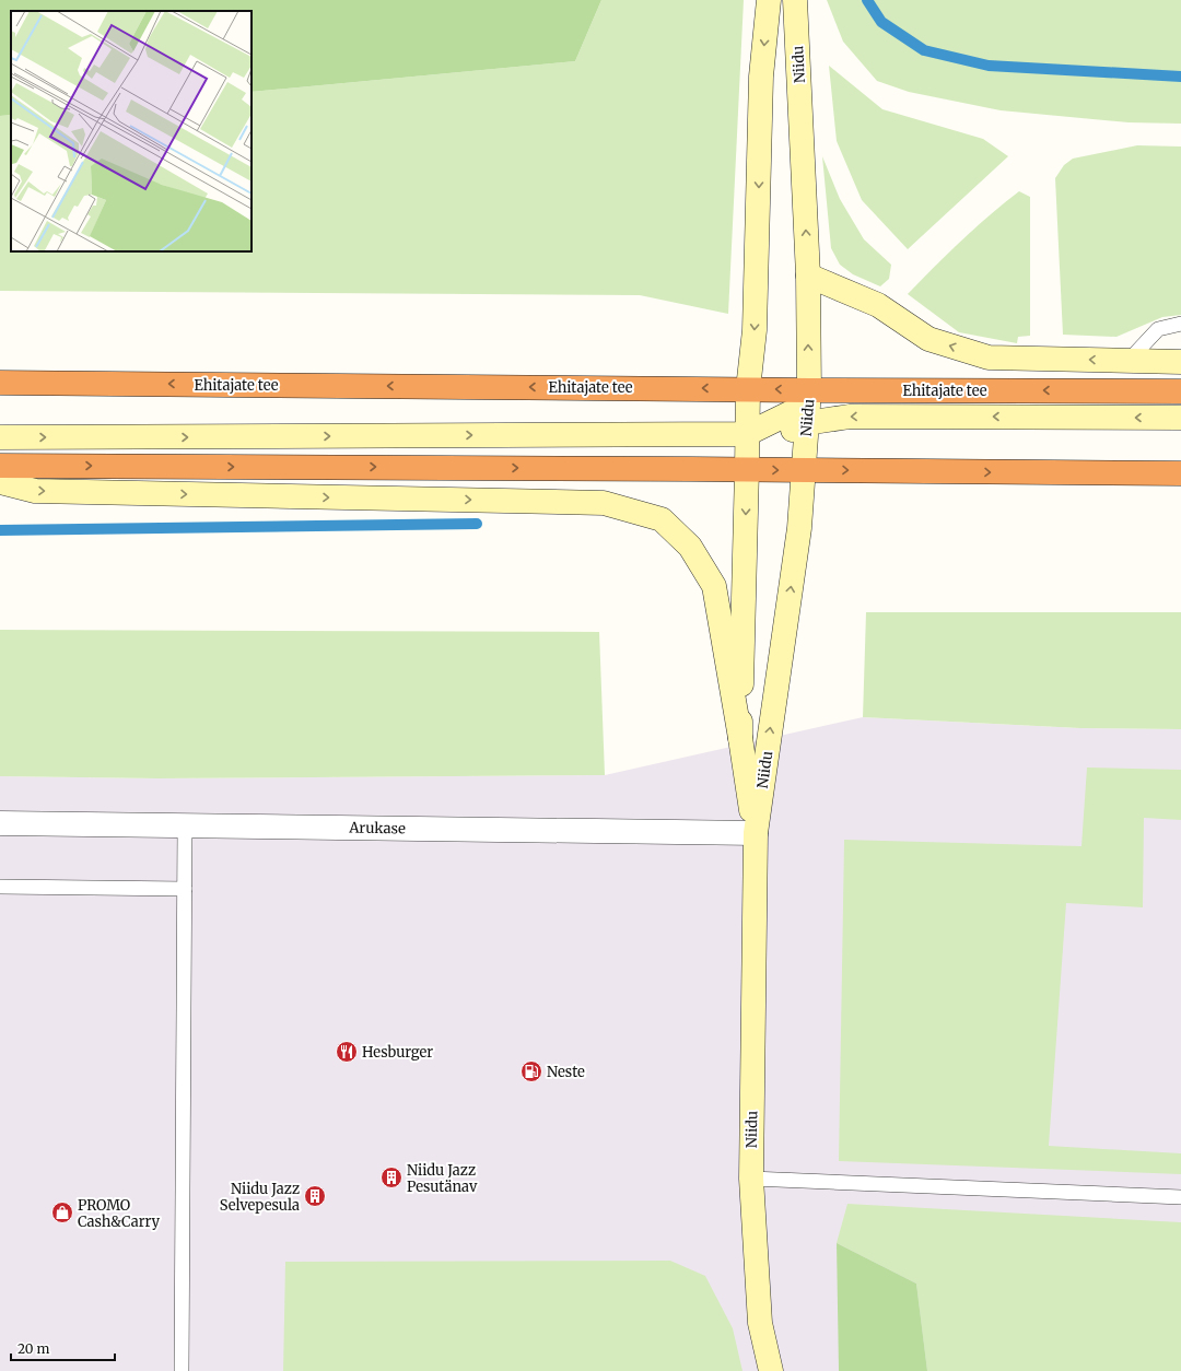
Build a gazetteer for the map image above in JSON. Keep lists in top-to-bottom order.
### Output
{
  "streets": {
    "highway": ["Ehitajate tee"],
    "street": ["Niidu", "Arukase"]
  },
  "crossings": [
    ["Niidu", "Ehitajate tee"],
    ["Niidu", "Arukase"]
  ],
  "places": {
    "restaurant": ["Hesburger"],
    "fuel station": ["Neste"],
    "building": ["Niidu Jazz Pesutänav", "Niidu Jazz Selvepesula"],
    "shop": ["PROMO Cash&Carry"]
  },
  "scale_bar": "20 m"
}
